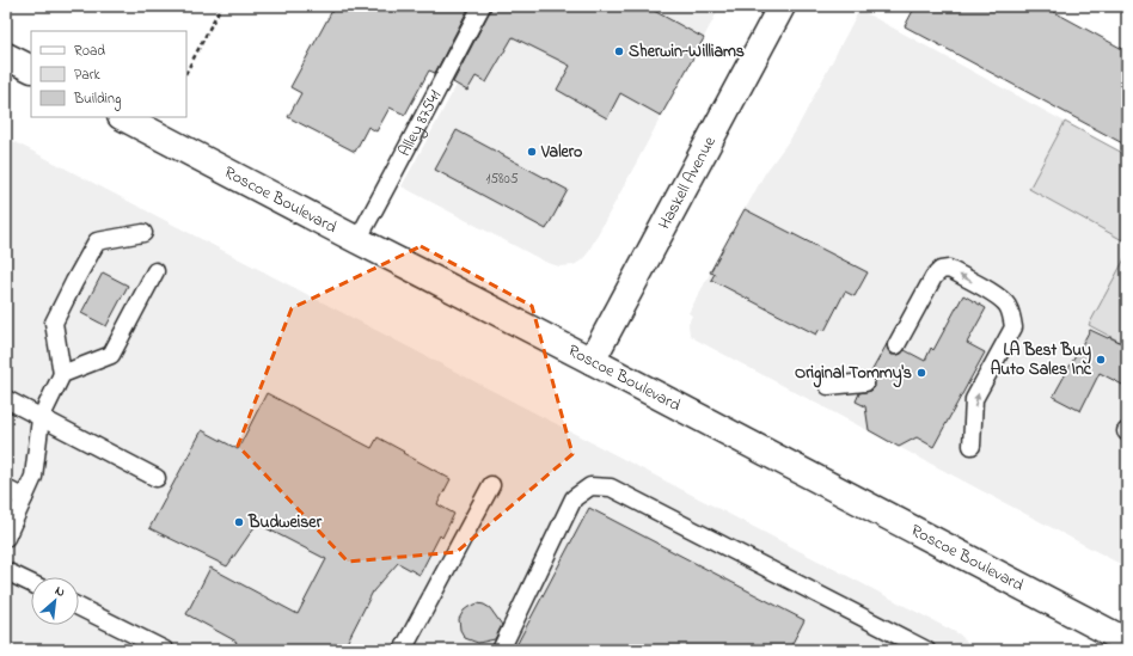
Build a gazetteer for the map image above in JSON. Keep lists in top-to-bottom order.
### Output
{
  "streets": {
    "main road": ["Haskell Avenue", "Roscoe Boulevard"],
    "lane": ["Alley 87541"]
  },
  "crossings": [
    ["Alley 87541", "Roscoe Boulevard"],
    ["Haskell Avenue", "Roscoe Boulevard"]
  ],
  "places": [
    "Sherwin-Williams",
    "Valero",
    "LA Best Buy Auto Sales Inc",
    "Original Tommy's",
    "Budweiser"
  ],
  "house_numbers": ["15805"],
  "legend": ["Road", "Park", "Building"],
  "north": "top right"
}
